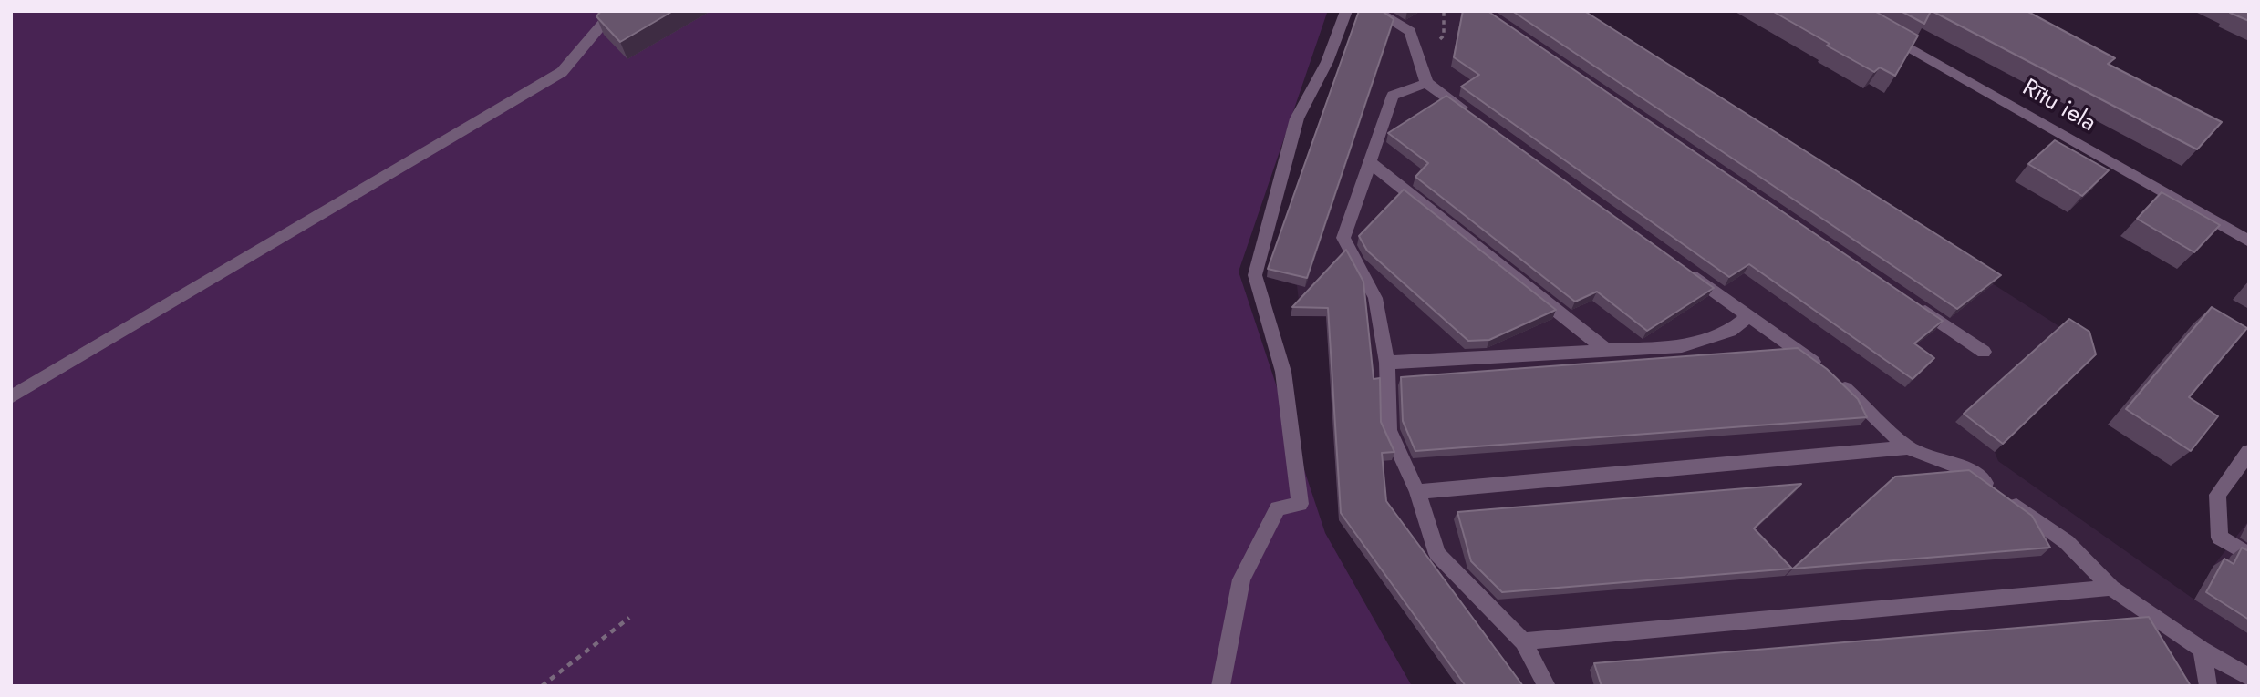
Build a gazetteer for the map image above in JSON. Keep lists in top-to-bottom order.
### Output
{
  "streets": {
    "street": ["Rītu iela"]
  }
}
